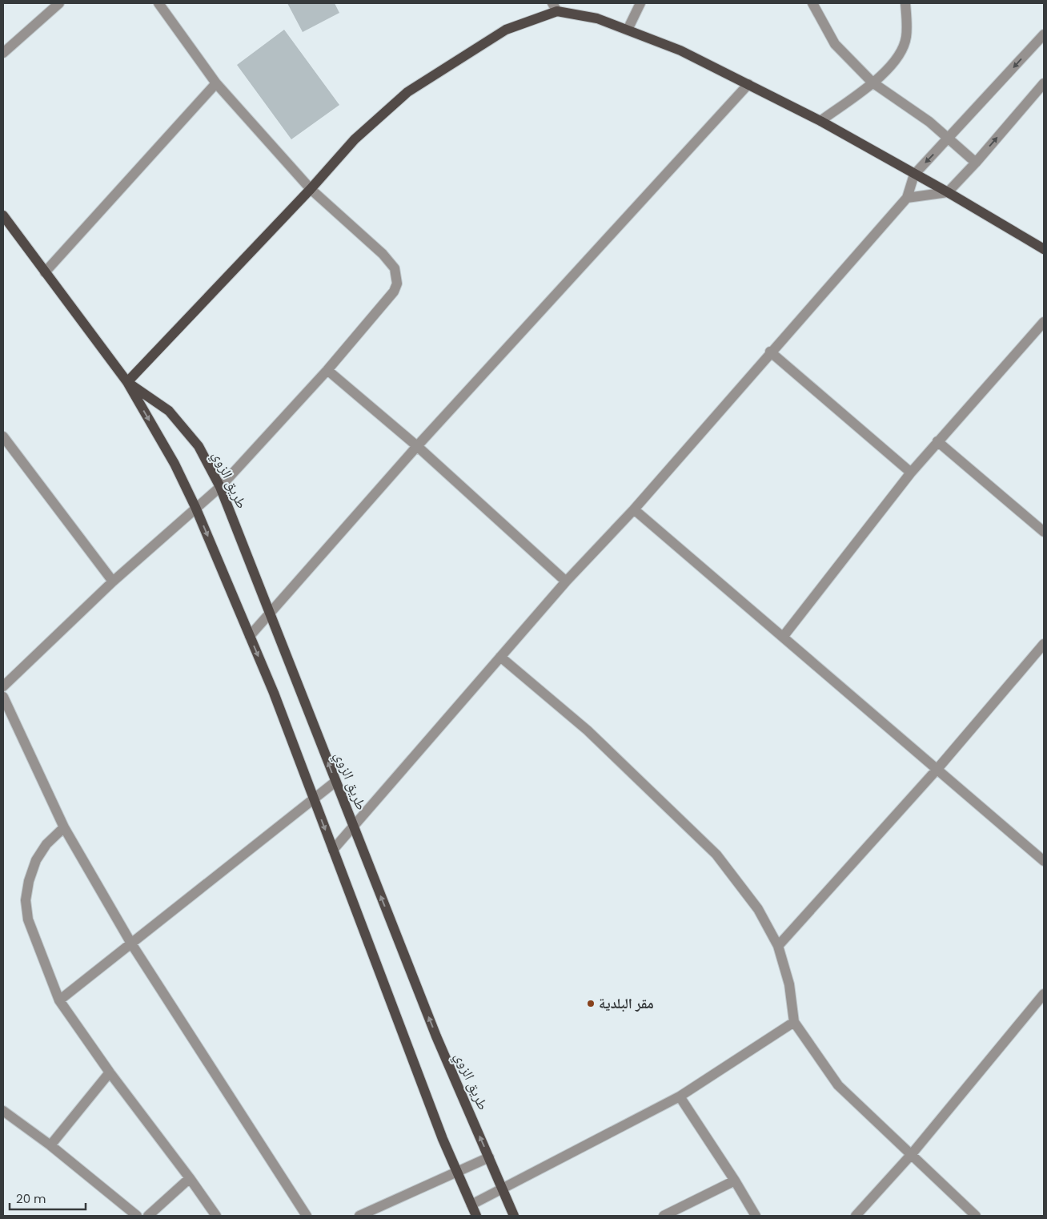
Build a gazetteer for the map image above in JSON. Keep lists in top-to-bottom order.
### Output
{
  "streets": {
    "main road": ["طريق الزوي"]
  },
  "places": ["مقر البلدية"],
  "scale_bar": "20 m"
}
